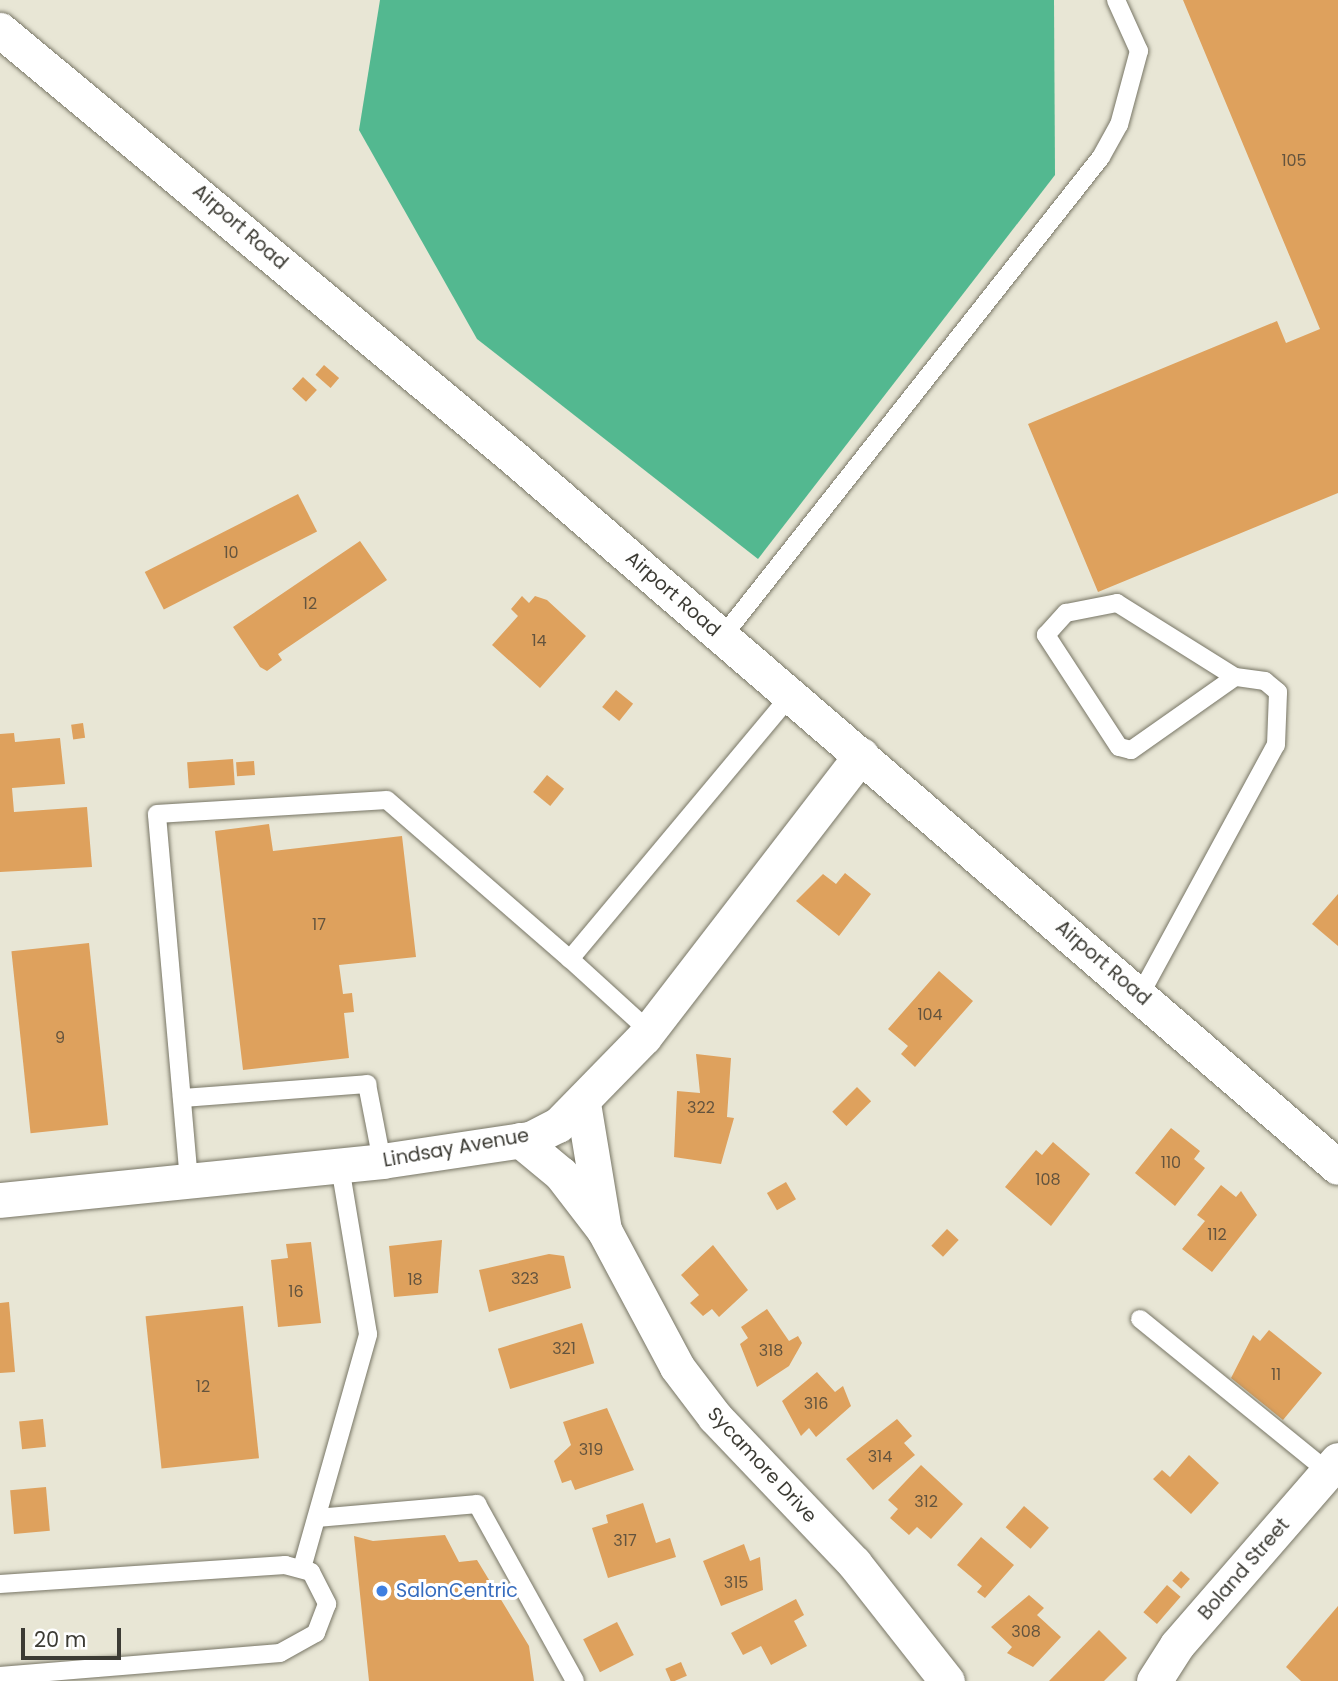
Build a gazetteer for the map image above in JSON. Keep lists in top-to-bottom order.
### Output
{
  "streets": {
    "street": [
      "Airport Road",
      "Lindsay Avenue",
      "Sycamore Drive",
      "Boland Street"
    ]
  },
  "crossings": [
    ["Airport Road", "Lindsay Avenue"],
    ["Lindsay Avenue", "Sycamore Drive"]
  ],
  "places": ["SalonCentric"],
  "house_numbers": [
    "105",
    "10",
    "12",
    "14",
    "17",
    "104",
    "9",
    "322",
    "110",
    "108",
    "112",
    "323",
    "18",
    "16",
    "321",
    "318",
    "11",
    "12",
    "316",
    "319",
    "314",
    "312",
    "317",
    "315",
    "308"
  ],
  "scale_bar": "20 m"
}
